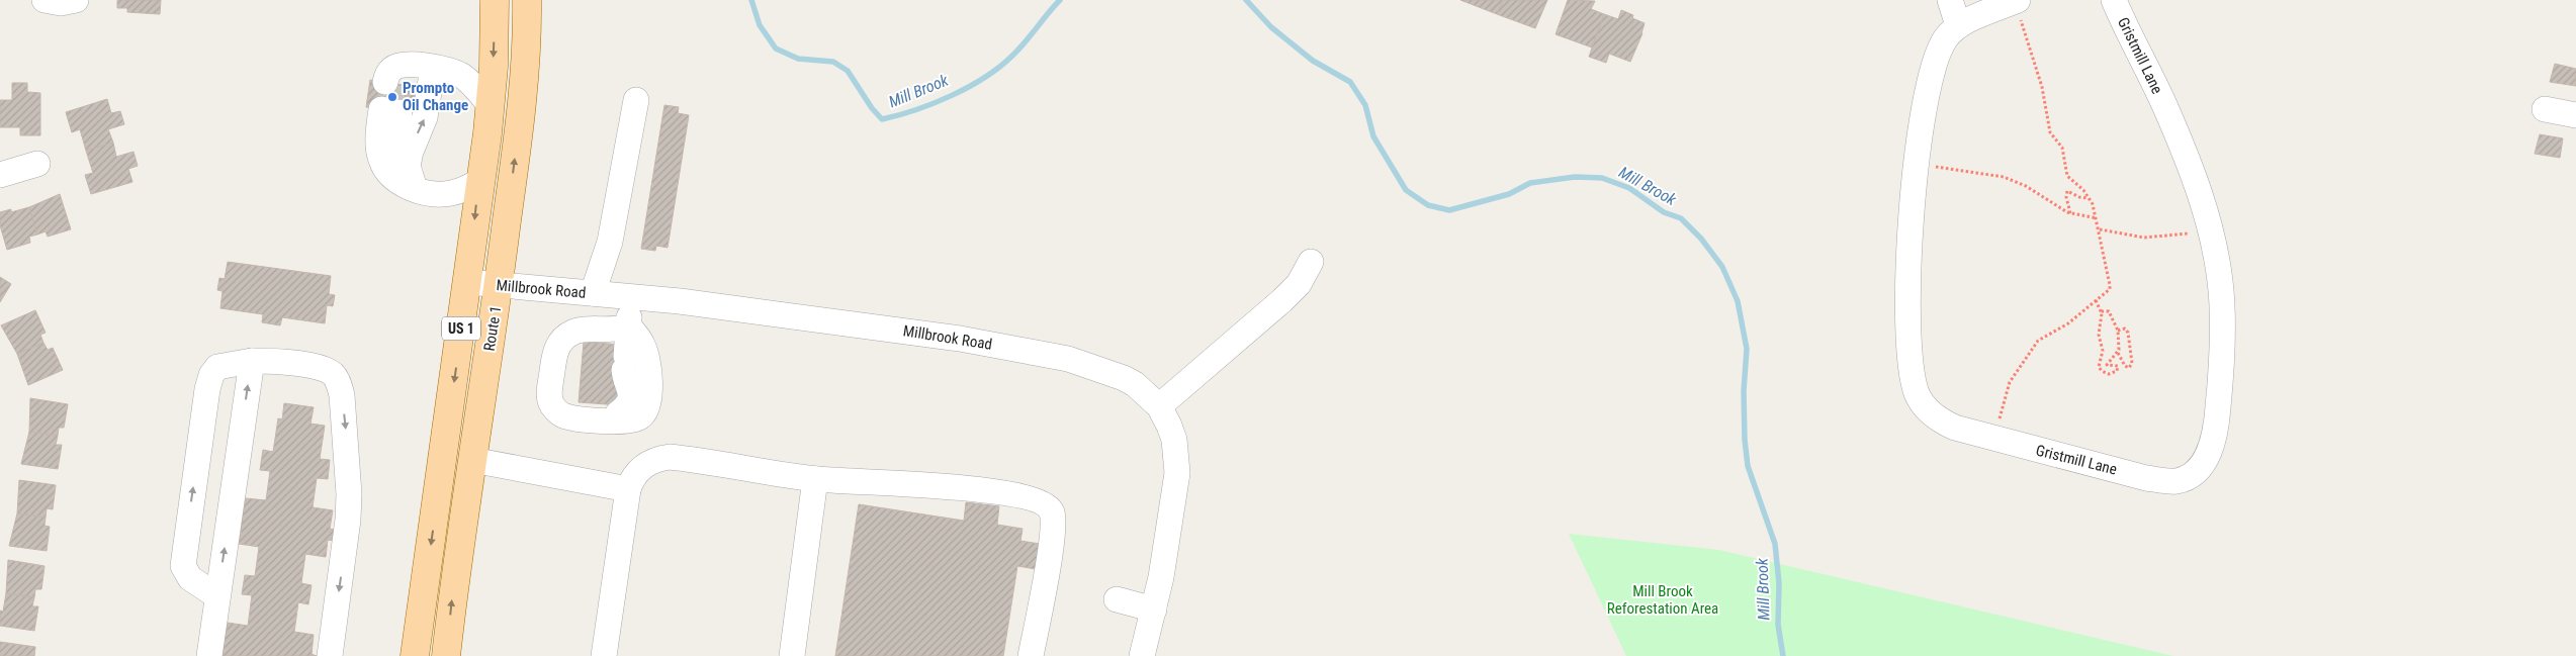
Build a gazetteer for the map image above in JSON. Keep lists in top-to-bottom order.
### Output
{
  "streets": {
    "main road": ["US 1", "Route 1"],
    "street": ["Gristmill Lane", "Millbrook Road"]
  },
  "crossings": [
    ["Millbrook Road", "Route 1"]
  ],
  "water": ["Mill Brook"],
  "parks": ["Mill Brook Reforestation Area"],
  "places": ["Prompto Oil Change"]
}
